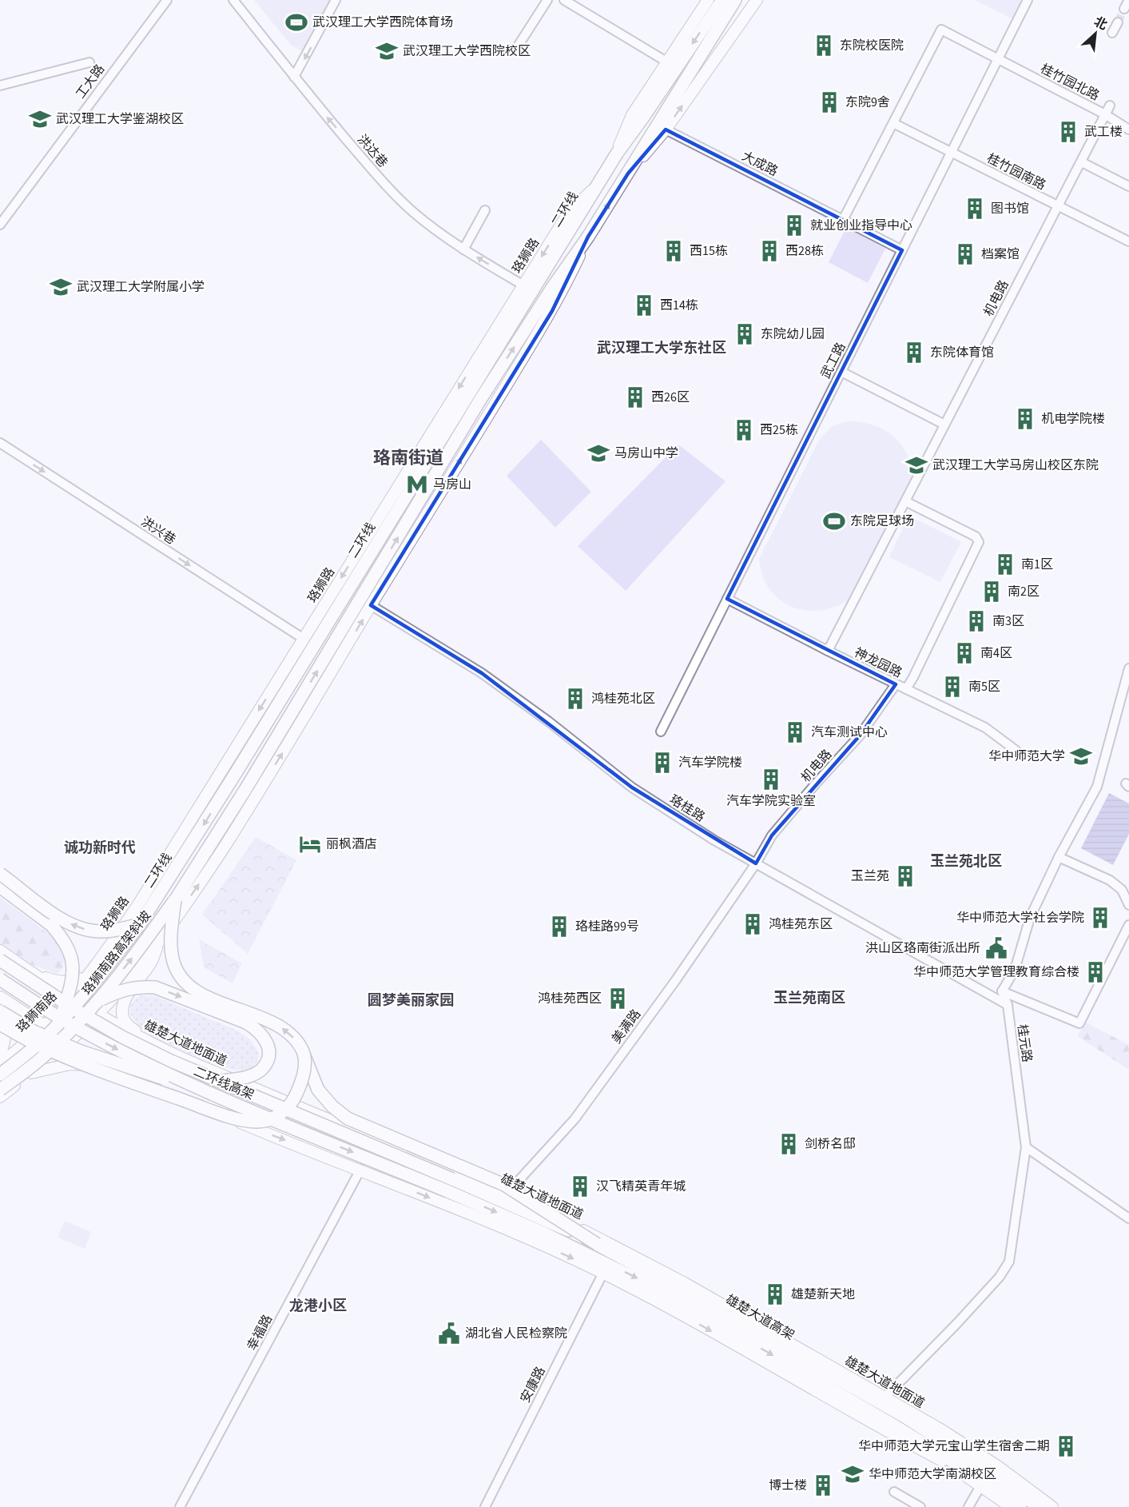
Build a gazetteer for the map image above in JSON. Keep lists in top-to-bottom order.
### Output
{
  "streets": {
    "highway": [
      "二环线",
      "珞狮南路高架斜坡",
      "二环线高架",
      "雄楚大道高架"
    ],
    "main road": ["珞狮路", "珞狮南路", "雄楚大道地面道"],
    "street": [
      "工大路",
      "桂竹园北路",
      "洪达巷",
      "大成路",
      "桂竹园南路",
      "机电路",
      "武工路",
      "洪兴巷",
      "神龙园路",
      "珞桂路",
      "美满路",
      "桂元路",
      "幸福路",
      "安康路"
    ]
  },
  "crossings": [
    ["桂竹园北路", "桂竹园南路"],
    ["桂竹园北路", "机电路"],
    ["桂竹园北路", "武工路"],
    ["洪达巷", "珞狮路"],
    ["大成路", "武工路"],
    ["桂竹园南路", "机电路"],
    ["桂竹园南路", "武工路"],
    ["二环线", "珞狮路"],
    ["二环线", "珞狮南路"],
    ["珞狮路", "洪兴巷"],
    ["珞狮路", "珞狮南路"],
    ["珞狮路", "雄楚大道地面道"],
    ["机电路", "神龙园路"],
    ["机电路", "珞桂路"],
    ["机电路", "美满路"],
    ["武工路", "神龙园路"],
    ["珞桂路", "美满路"],
    ["珞桂路", "桂元路"],
    ["珞狮南路", "雄楚大道地面道"],
    ["美满路", "雄楚大道地面道"],
    ["雄楚大道地面道", "桂元路"],
    ["二环线高架", "雄楚大道高架"]
  ],
  "one_way": [
    "洪达巷",
    "二环线",
    "洪兴巷",
    "珞狮南路高架斜坡"
  ],
  "districts": [
    "武汉理工大学东社区",
    "珞南街道",
    "诚功新时代",
    "玉兰苑北区",
    "玉兰苑南区",
    "圆梦美丽家园",
    "龙港小区"
  ],
  "places": {
    "sports": ["武汉理工大学西院体育场", "东院足球场"],
    "building": [
      "东院校医院",
      "东院9舍",
      "武工楼",
      "图书馆",
      "就业创业指导中心",
      "西15栋",
      "西28栋",
      "档案馆",
      "西14栋",
      "东院幼儿园",
      "东院体育馆",
      "西26区",
      "机电学院楼",
      "西25栋",
      "南1区",
      "南2区",
      "南3区",
      "南4区",
      "南5区",
      "鸿桂苑北区",
      "汽车测试中心",
      "汽车学院楼",
      "汽车学院实验室",
      "玉兰苑",
      "华中师范大学社会学院",
      "鸿桂苑东区",
      "珞桂路99号",
      "华中师范大学管理教育综合楼",
      "鸿桂苑西区",
      "剑桥名邸",
      "汉飞精英青年城",
      "雄楚新天地",
      "华中师范大学元宝山学生宿舍二期",
      "博士楼"
    ],
    "school or university": [
      "武汉理工大学西院校区",
      "武汉理工大学鉴湖校区",
      "武汉理工大学附属小学",
      "马房山中学",
      "武汉理工大学马房山校区东院",
      "华中师范大学",
      "华中师范大学南湖校区"
    ],
    "metro station": ["马房山"],
    "hotel": ["丽枫酒店"],
    "public building": ["洪山区珞南街派出所", "湖北省人民检察院"]
  },
  "north": "top right"
}
